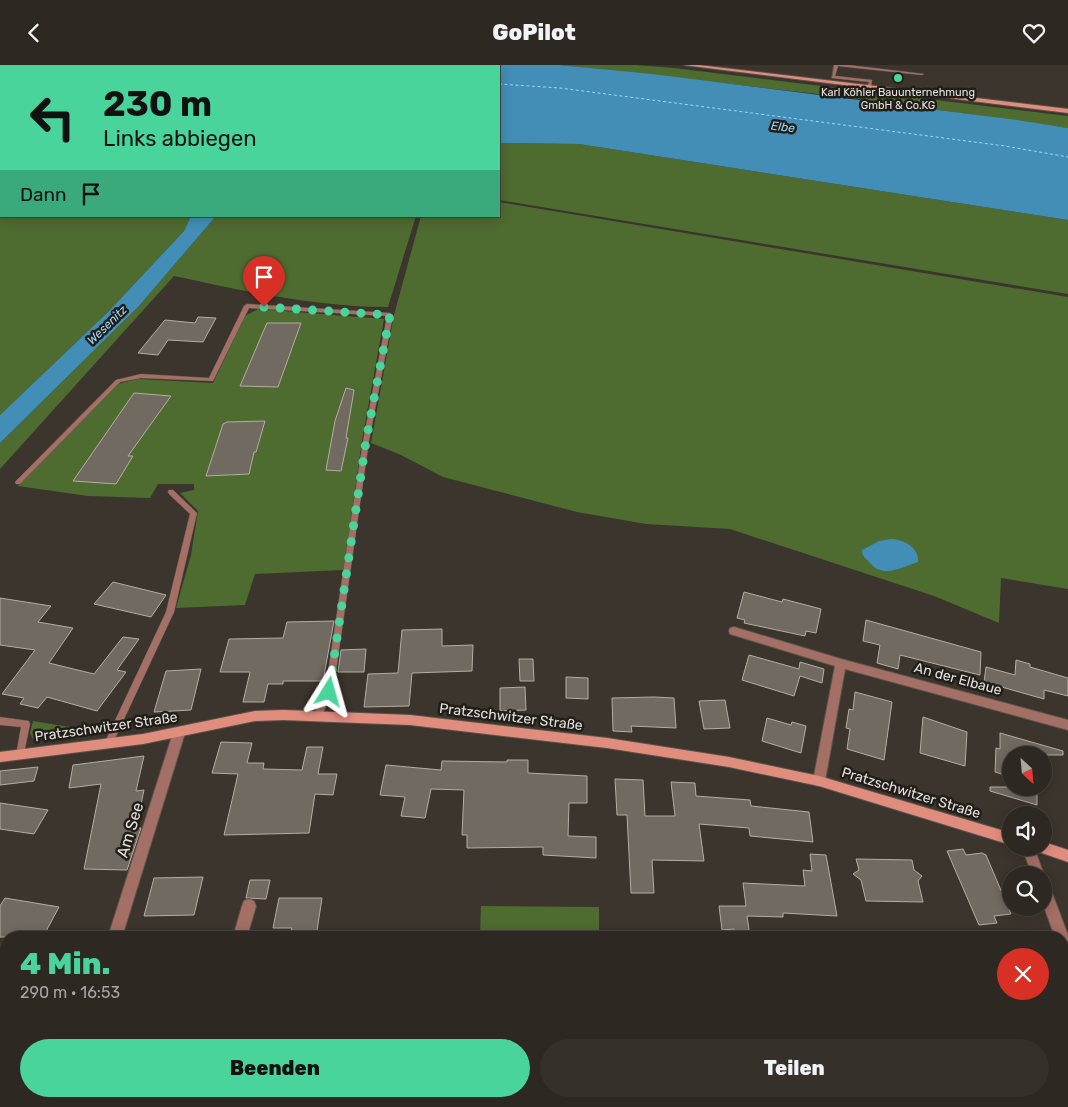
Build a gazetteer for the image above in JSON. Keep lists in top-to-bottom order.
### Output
{
  "streets": {
    "street": ["An der Elbaue", "Pratzschwitzer Straße", "Am See"]
  },
  "crossings": [
    ["Pratzschwitzer Straße", "Am See"]
  ],
  "water": ["Elbe", "Wesenitz"],
  "places": ["Karl Köhler Bauunternehmung GmbH & Co.KG"],
  "north": "bottom right",
  "page": {
    "header": "GoPilot",
    "turn": ["230 m", "Links abbiegen"],
    "then": "Dann",
    "heading": ["4 Min.", "290 m · 16:53"],
    "buttons": ["Beenden", "Teilen"]
  }
}
